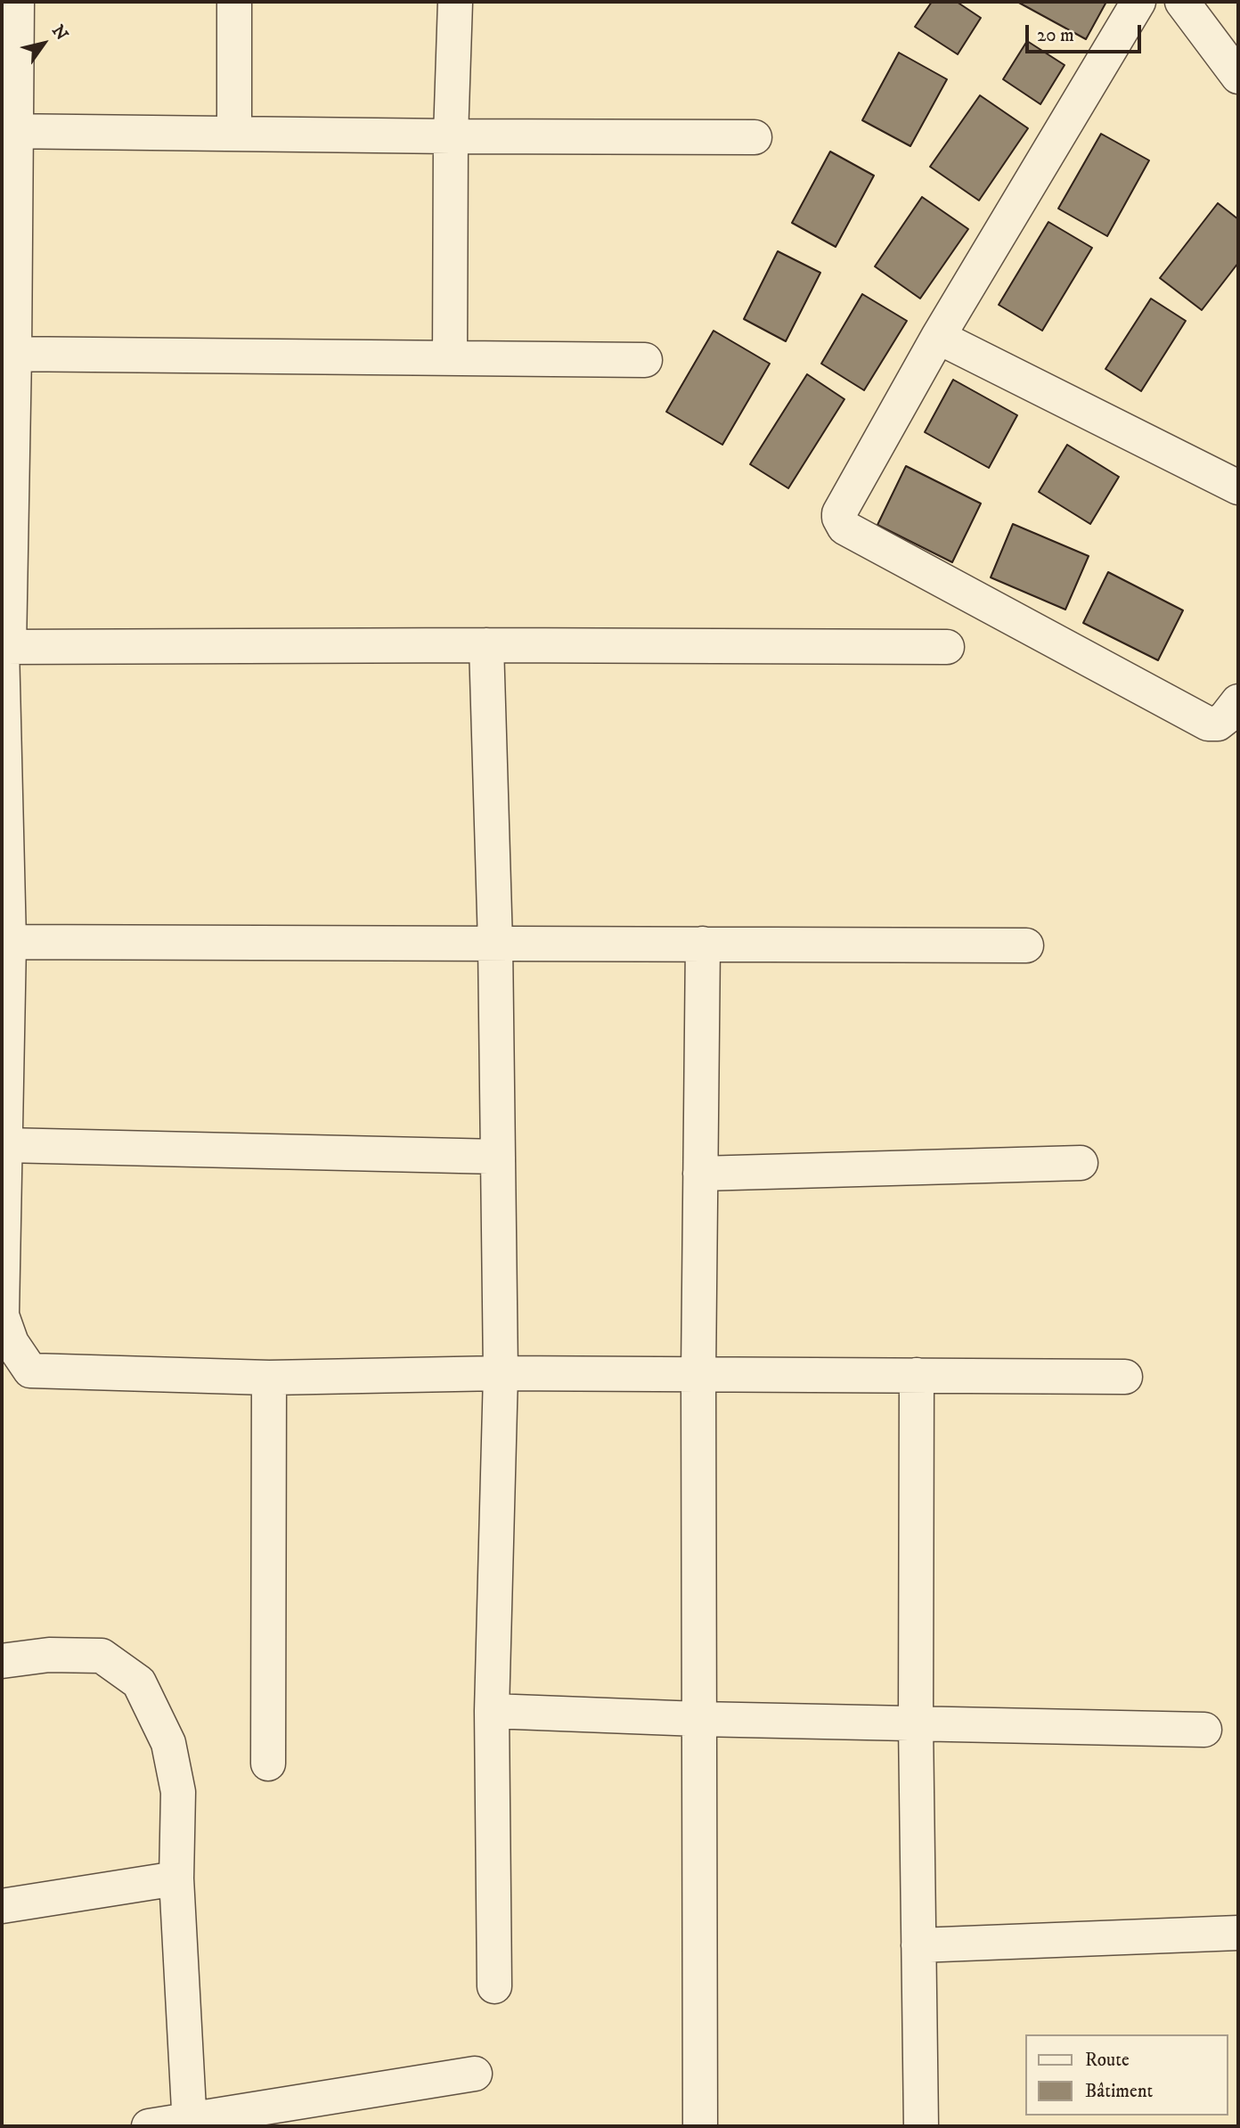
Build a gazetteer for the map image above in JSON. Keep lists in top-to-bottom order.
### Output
{
  "legend": ["Route", "Bâtiment"],
  "scale_bar": "20 m",
  "north": "top right"
}
